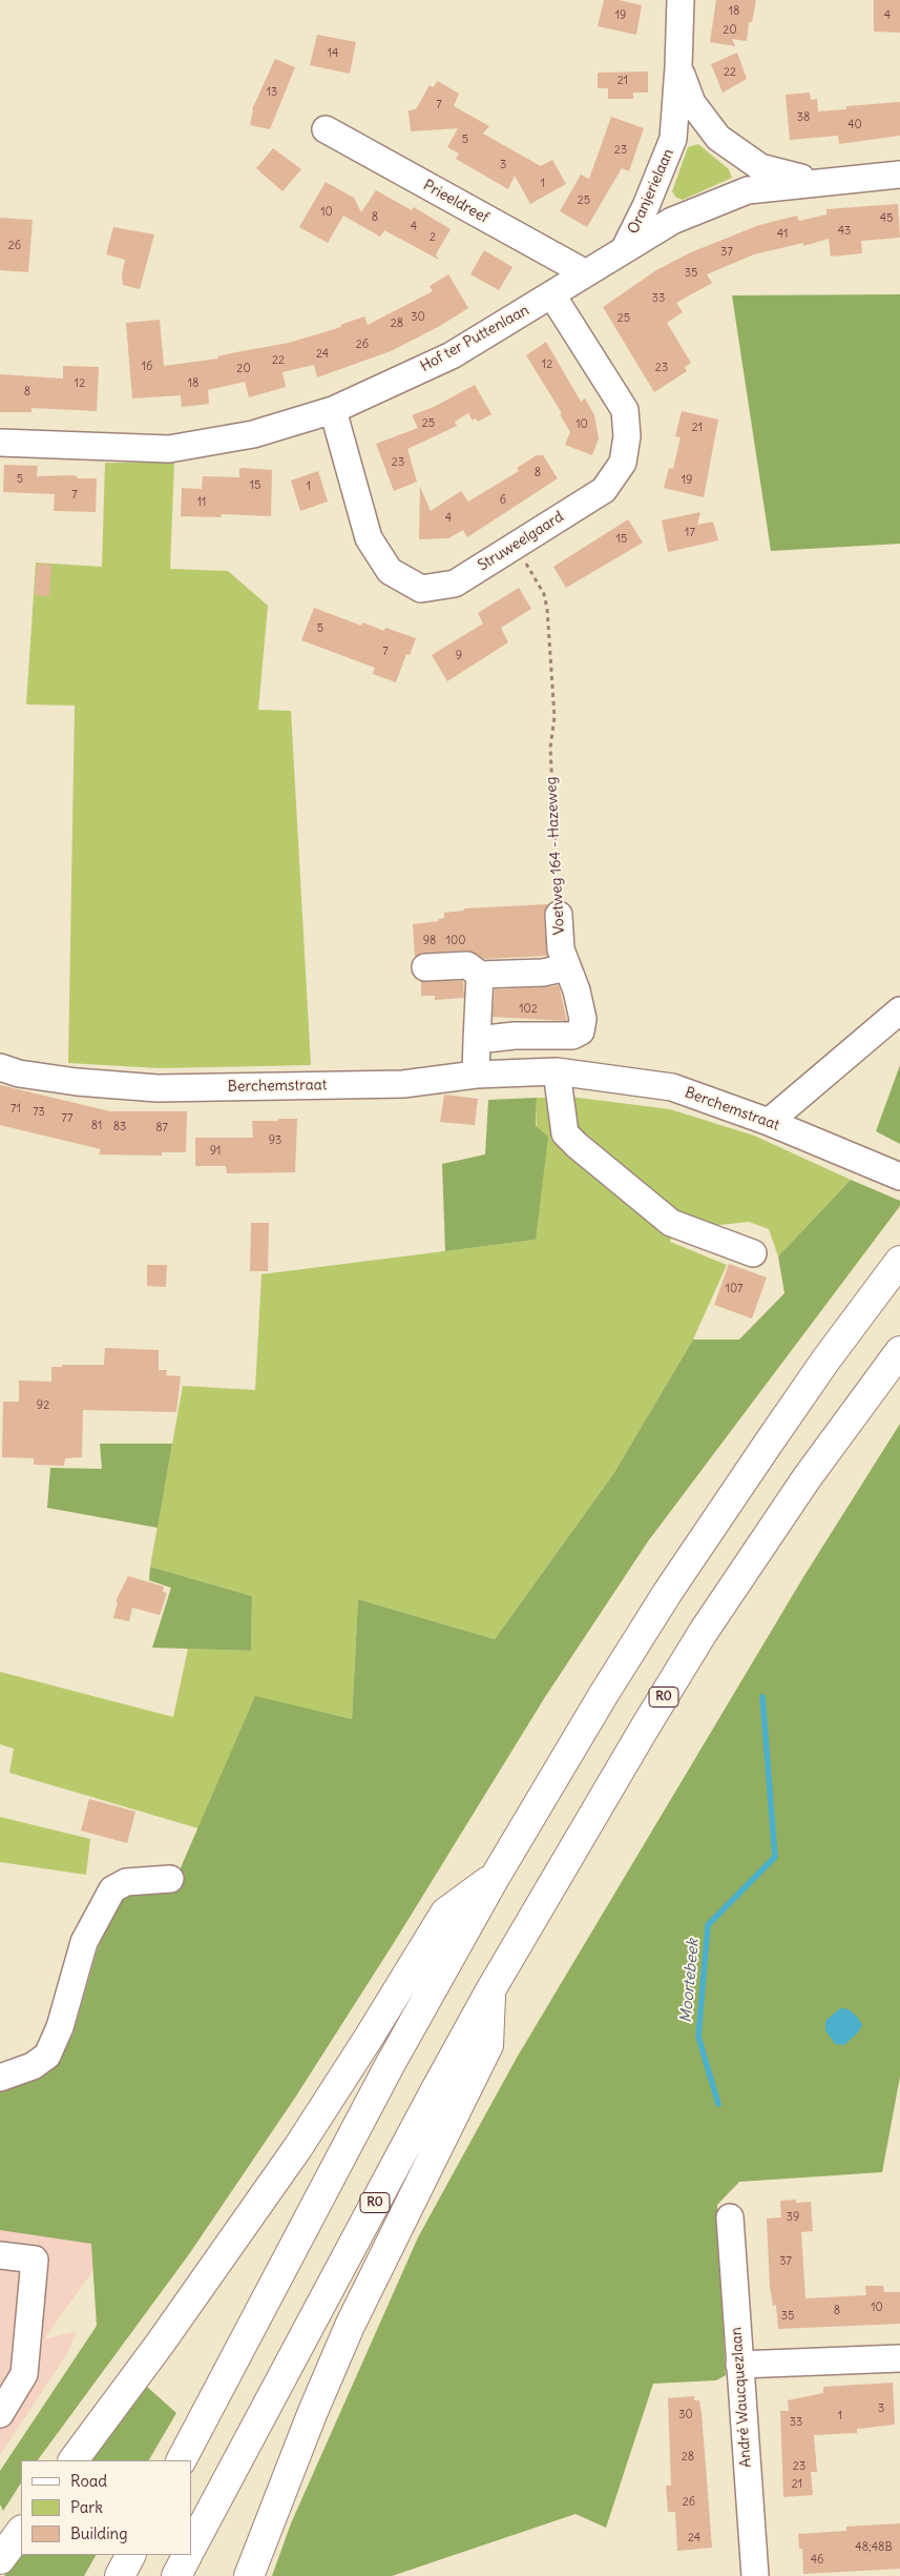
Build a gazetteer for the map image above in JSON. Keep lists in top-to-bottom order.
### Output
{
  "streets": {
    "highway": ["R0"],
    "street": [
      "Oranjerielaan",
      "Prieeldreef",
      "Hof ter Puttenlaan",
      "Struweelgaard",
      "Voetweg 164 - Hazeweg",
      "Berchemstraat",
      "André Waucquezlaan"
    ]
  },
  "crossings": [
    ["Oranjerielaan", "Hof ter Puttenlaan"],
    ["Prieeldreef", "Hof ter Puttenlaan"],
    ["Hof ter Puttenlaan", "Struweelgaard"],
    ["Struweelgaard", "Voetweg 164 - Hazeweg"]
  ],
  "water": ["Moortebeek"],
  "house_numbers": [
    "18",
    "19",
    "4",
    "20",
    "14",
    "22",
    "21",
    "13",
    "7",
    "38",
    "40",
    "5",
    "23",
    "3",
    "1",
    "25",
    "10",
    "8",
    "45",
    "4",
    "43",
    "41",
    "2",
    "26",
    "37",
    "35",
    "33",
    "30",
    "25",
    "28",
    "26",
    "24",
    "22",
    "12",
    "16",
    "23",
    "20",
    "12",
    "18",
    "8",
    "25",
    "10",
    "21",
    "23",
    "8",
    "5",
    "19",
    "15",
    "1",
    "7",
    "6",
    "11",
    "4",
    "17",
    "15",
    "5",
    "7",
    "9",
    "98",
    "100",
    "102",
    "71",
    "73",
    "77",
    "81",
    "83",
    "87",
    "93",
    "91",
    "107",
    "92",
    "39",
    "37",
    "10",
    "8",
    "35",
    "3",
    "30",
    "1",
    "33",
    "28",
    "23",
    "21",
    "26",
    "24",
    "48;48B",
    "46"
  ],
  "legend": ["Road", "Park", "Building"]
}
